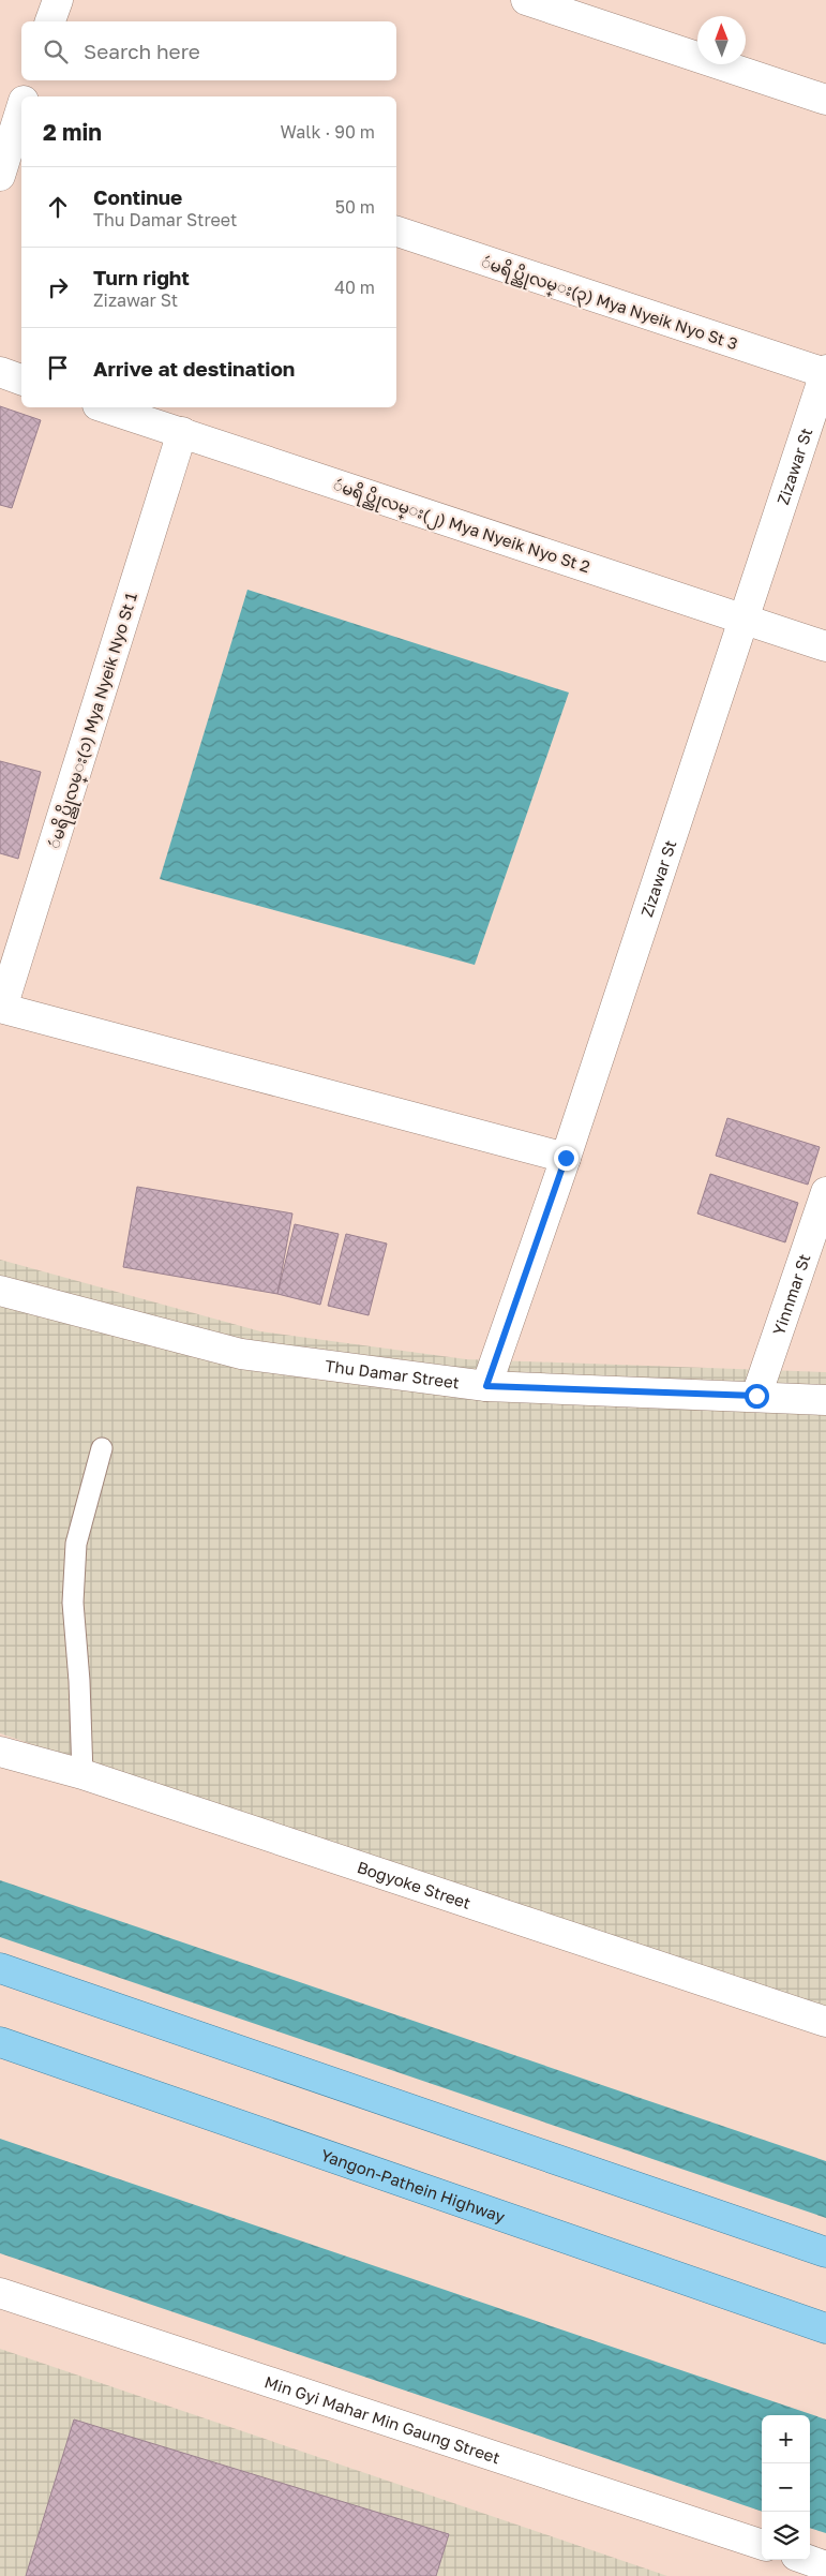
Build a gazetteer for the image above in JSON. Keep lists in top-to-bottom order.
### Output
{
  "streets": {
    "main road": ["Yangon-Pathein Highway"],
    "street": [
      "ဴမရိပ္ညိုလမ္း(၃) Mya Nyeik Nyo St 3",
      "Zizawar St",
      "ဴမရိပ္ညိုလမ္း(၂) Mya Nyeik Nyo St 2",
      "ဴမရိပ္ညိုလမ္း(၁) Mya Nyeik Nyo St 1",
      "Yinnmar St",
      "Thu Damar Street",
      "Bogyoke Street",
      "Min Gyi Mahar Min Gaung Street"
    ]
  },
  "crossings": [
    ["ဴမရိပ္ညိုလမ္း(၃) Mya Nyeik Nyo St 3", "Zizawar St"],
    ["Zizawar St", "ဴမရိပ္ညိုလမ္း(၂) Mya Nyeik Nyo St 2"],
    ["Zizawar St", "Thu Damar Street"],
    ["ဴမရိပ္ညိုလမ္း(၂) Mya Nyeik Nyo St 2", "ဴမရိပ္ညိုလမ္း(၁) Mya Nyeik Nyo St 1"],
    ["Yinnmar St", "Thu Damar Street"]
  ],
  "north": "top",
  "page": {
    "search": "Search here",
    "heading": ["2 min", "Walk · 90 m"],
    "list": [
      ["Continue", "Thu Damar Street", "50 m"],
      ["Turn right", "Zizawar St", "40 m"],
      "Arrive at destination"
    ],
    "map_buttons": ["+", "−"]
  }
}
